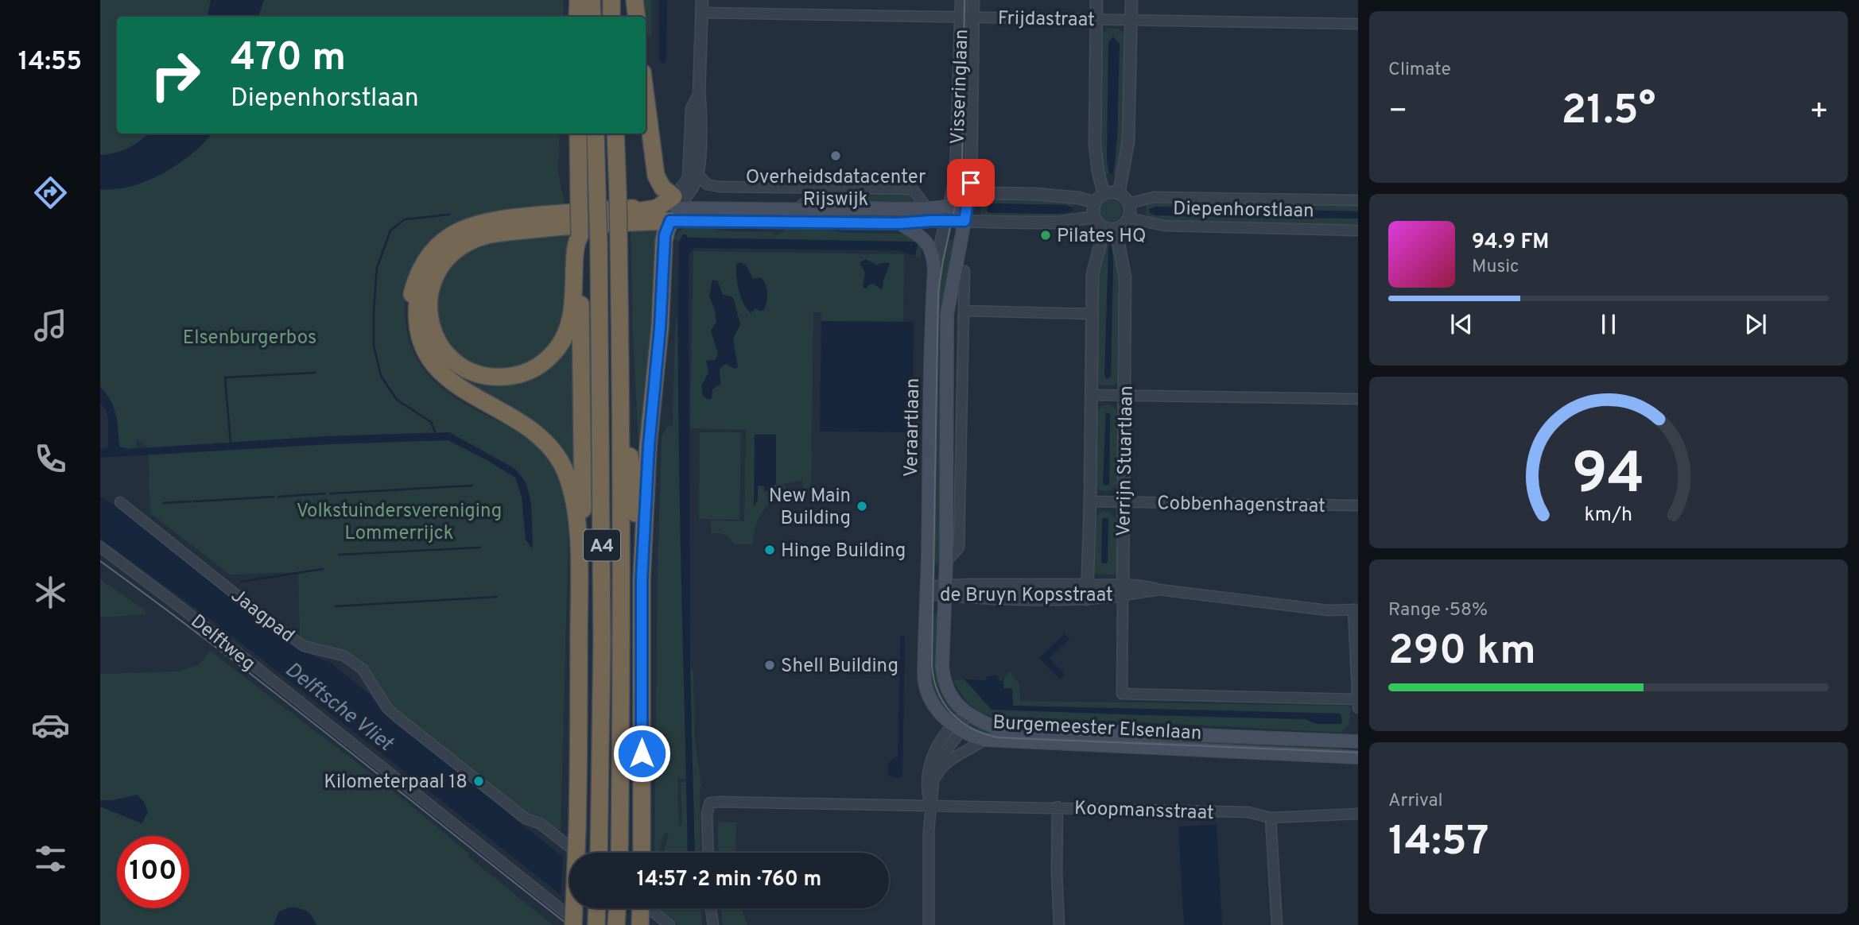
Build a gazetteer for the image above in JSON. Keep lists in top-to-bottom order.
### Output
{
  "streets": {
    "highway": ["A4"],
    "main road": ["Veraartlaan", "Burgemeester Elsenlaan"],
    "street": [
      "Frijdastraat",
      "Visseringlaan",
      "Diepenhorstlaan",
      "Verrijn Stuartlaan",
      "Cobbenhagenstraat",
      "de Bruyn Kopsstraat",
      "Jaagpad",
      "Delftweg",
      "Koopmansstraat"
    ]
  },
  "crossings": [
    ["Frijdastraat", "Visseringlaan"],
    ["Visseringlaan", "Veraartlaan"],
    ["Diepenhorstlaan", "Verrijn Stuartlaan"],
    ["Veraartlaan", "de Bruyn Kopsstraat"],
    ["Veraartlaan", "Burgemeester Elsenlaan"],
    ["Verrijn Stuartlaan", "Cobbenhagenstraat"],
    ["Verrijn Stuartlaan", "de Bruyn Kopsstraat"],
    ["de Bruyn Kopsstraat", "Burgemeester Elsenlaan"]
  ],
  "water": ["Delftsche Vliet"],
  "parks": ["Elsenburgerbos", "Volkstuindersvereniging Lommerrijck"],
  "places": [
    "Overheidsdatacenter Rijswijk",
    "Pilates HQ",
    "New Main Building",
    "Hinge Building",
    "Shell Building",
    "Kilometerpaal 18"
  ],
  "page": {
    "tabs": "14:55",
    "tile": [
      "Climate",
      ["Range · 58%", "290 km"],
      ["Arrival", "14:57"]
    ],
    "turn": ["470 m", "Diepenhorstlaan"],
    "heat": ["−", "21.5°", "+"],
    "song": ["94.9 FM", "Music"],
    "limit": "100",
    "trip": "14:57 · 2 min · 760 m",
    "gauge": ["94", "km/h"]
  }
}
